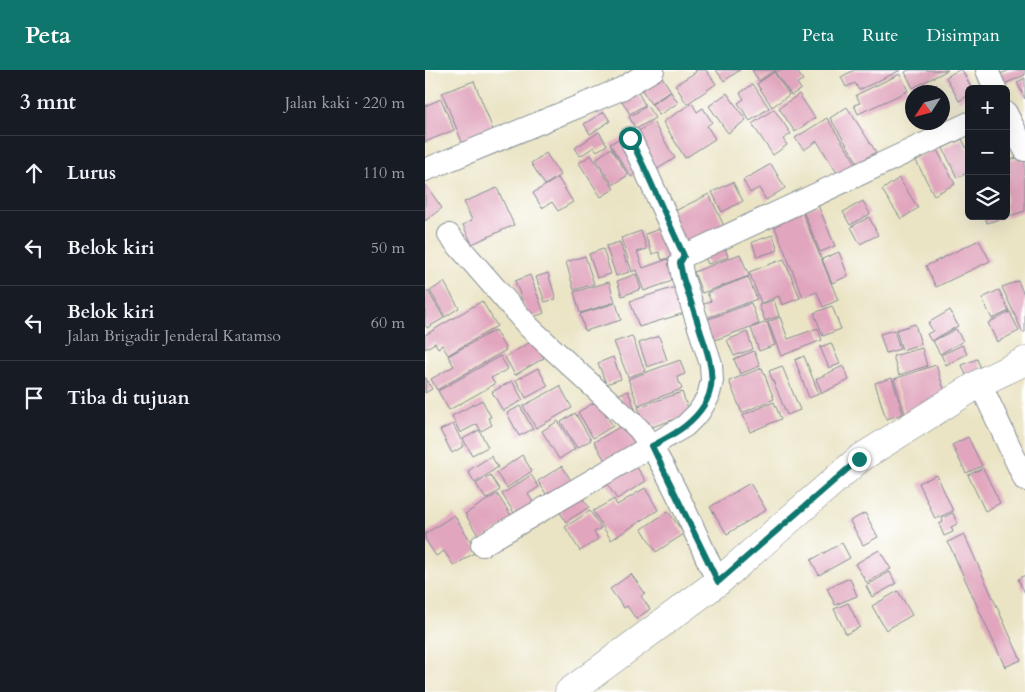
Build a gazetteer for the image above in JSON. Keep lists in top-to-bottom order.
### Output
{
  "north": "bottom left",
  "page": {
    "header": "Peta",
    "nav": ["Peta", "Rute", "Disimpan"],
    "heading": ["3 mnt", "Jalan kaki · 220 m"],
    "map_buttons": ["+", "−"],
    "list": [
      ["Lurus", "110 m"],
      ["Belok kiri", "50 m"],
      ["Belok kiri", "Jalan Brigadir Jenderal Katamso", "60 m"],
      "Tiba di tujuan"
    ]
  }
}
